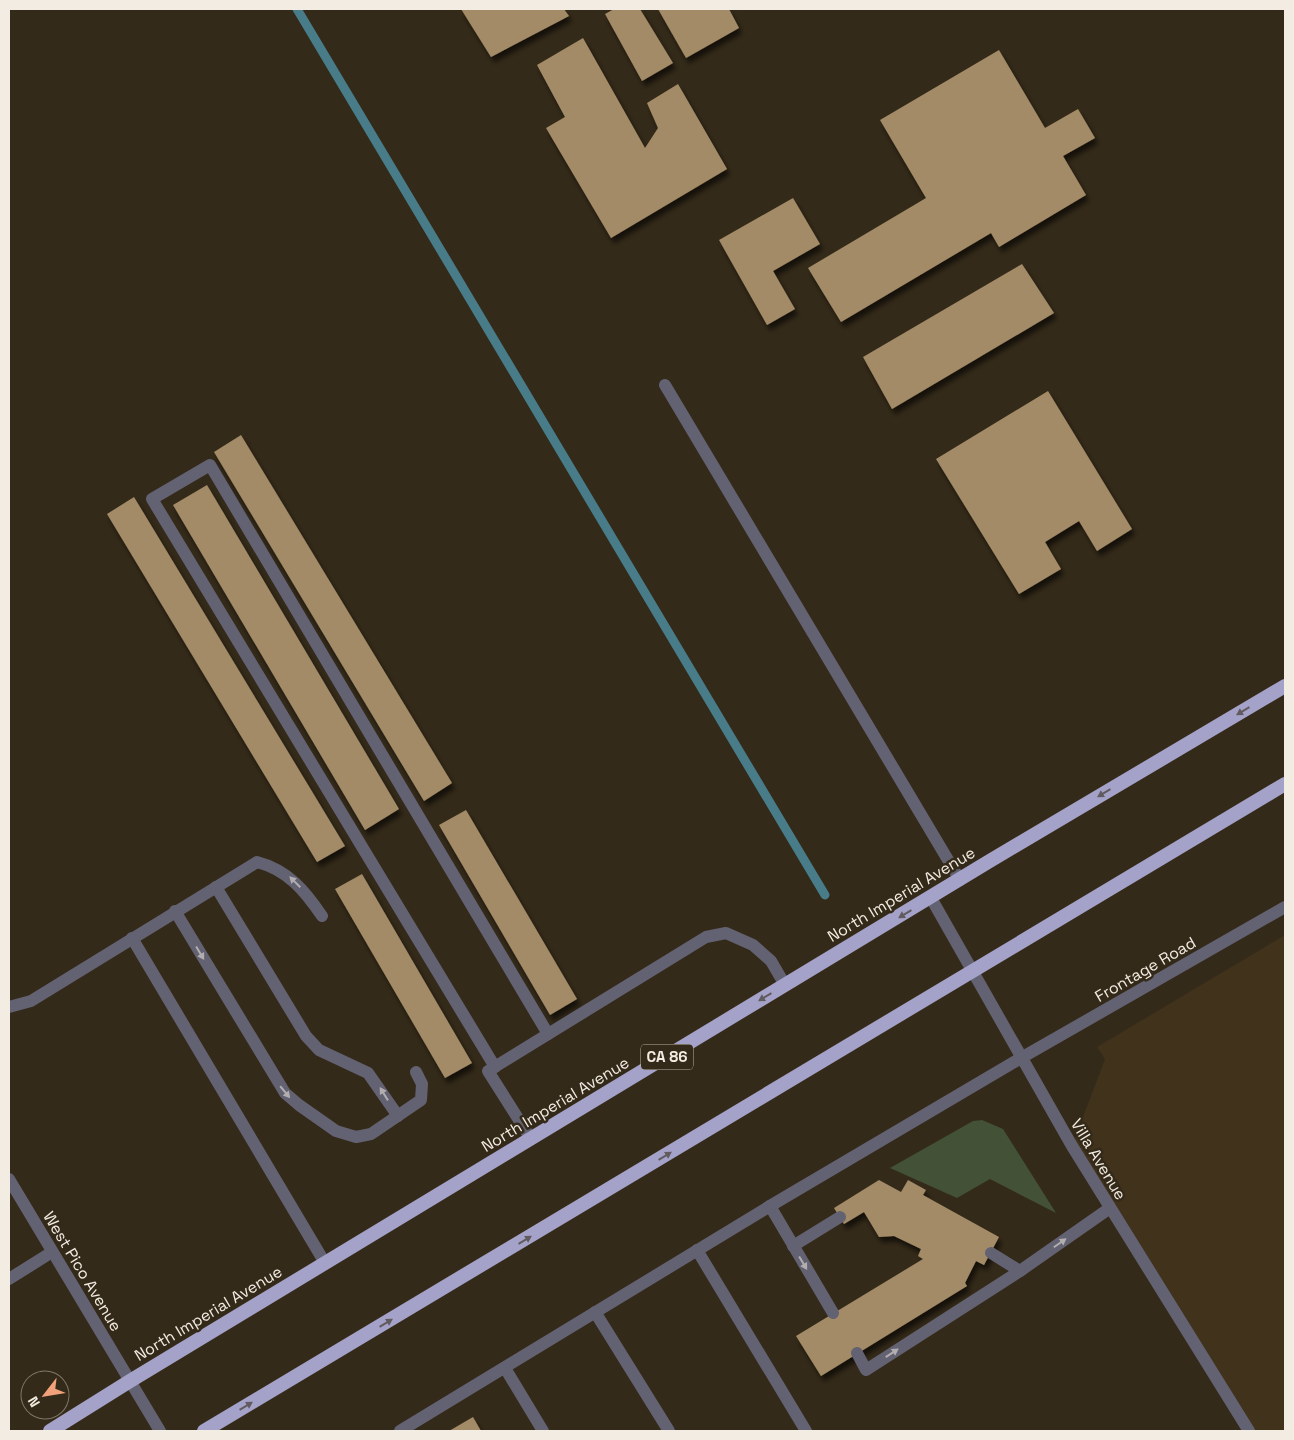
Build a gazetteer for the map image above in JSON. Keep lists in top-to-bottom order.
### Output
{
  "streets": {
    "highway": ["North Imperial Avenue", "CA 86"],
    "street": ["Frontage Road", "Villa Avenue", "West Pico Avenue"]
  },
  "crossings": [
    ["North Imperial Avenue", "Villa Avenue"],
    ["North Imperial Avenue", "West Pico Avenue"],
    ["Frontage Road", "Villa Avenue"]
  ],
  "north": "bottom left"
}
